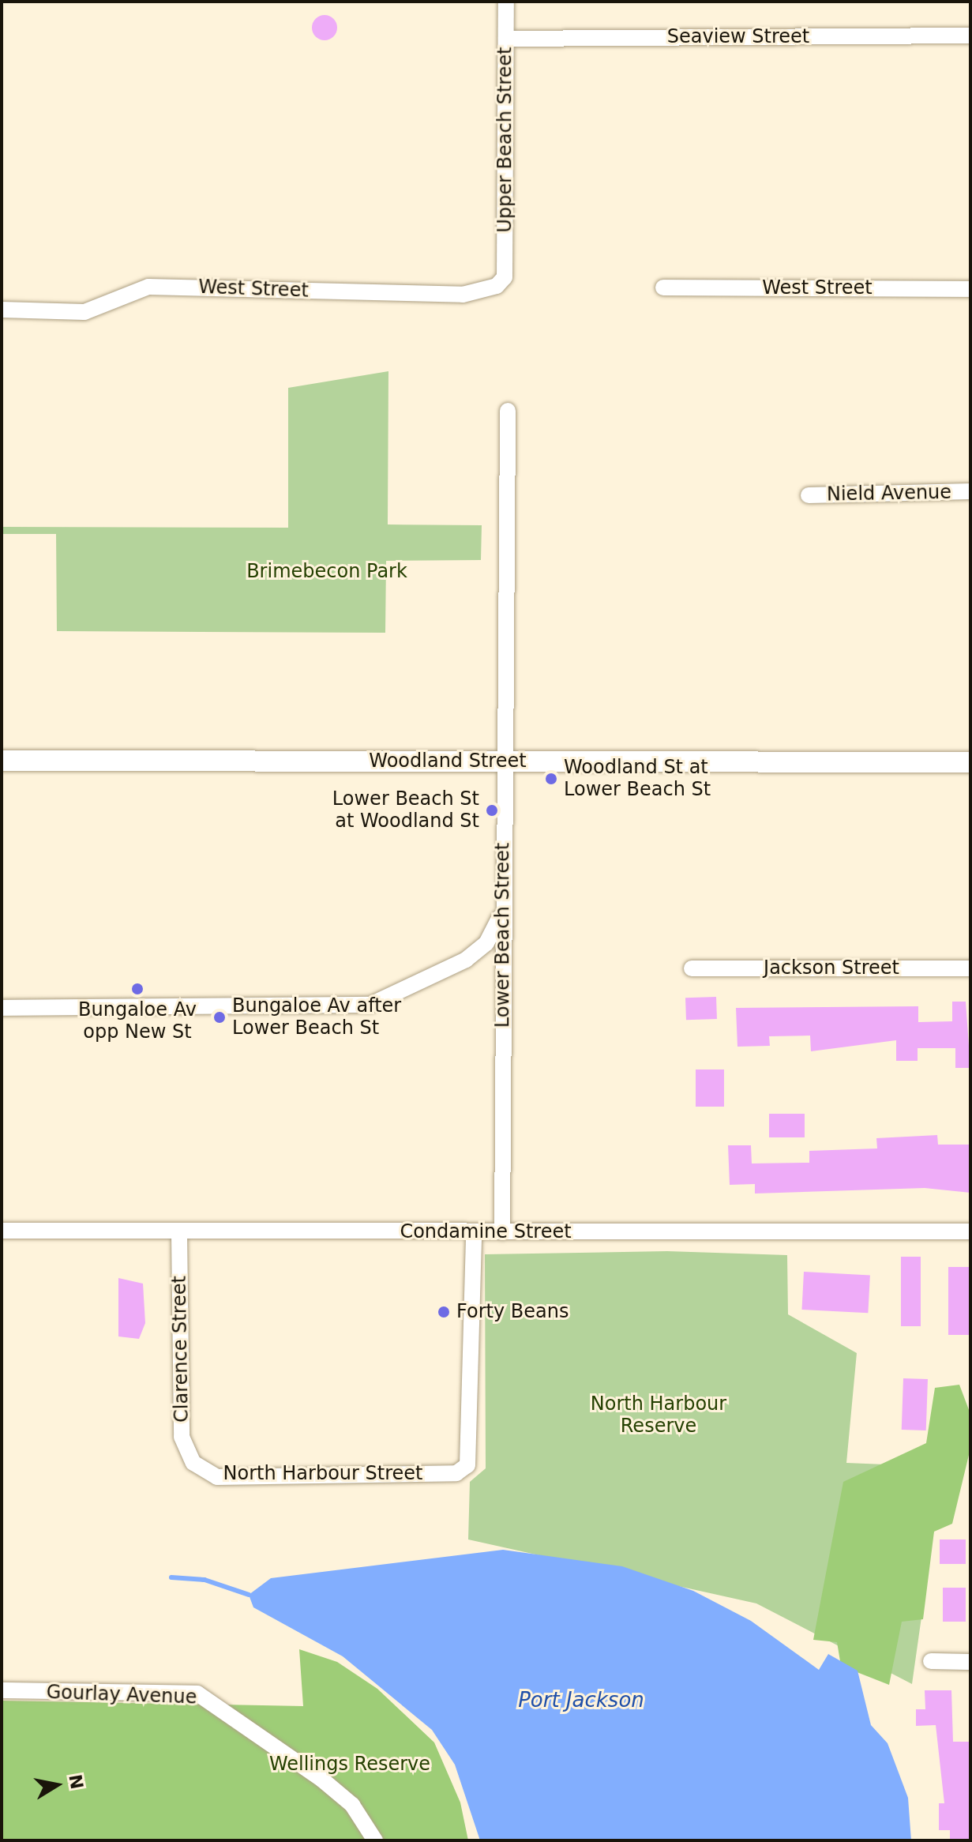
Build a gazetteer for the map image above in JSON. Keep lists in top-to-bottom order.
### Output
{
  "streets": {
    "street": [
      "Seaview Street",
      "Upper Beach Street",
      "West Street",
      "Nield Avenue",
      "Woodland Street",
      "Lower Beach Street",
      "Jackson Street",
      "Condamine Street",
      "Clarence Street",
      "North Harbour Street",
      "Gourlay Avenue"
    ]
  },
  "crossings": [
    ["Seaview Street", "Upper Beach Street"],
    ["Upper Beach Street", "West Street"],
    ["Woodland Street", "Lower Beach Street"],
    ["Lower Beach Street", "Condamine Street"],
    ["Condamine Street", "Clarence Street"],
    ["Condamine Street", "North Harbour Street"],
    ["Clarence Street", "North Harbour Street"]
  ],
  "water": ["Port Jackson"],
  "parks": ["Brimebecon Park", "North Harbour Reserve", "Wellings Reserve"],
  "places": [
    "Woodland St at Lower Beach St",
    "Lower Beach St at Woodland St",
    "Bungaloe Av opp New St",
    "Bungaloe Av after Lower Beach St",
    "Forty Beans"
  ],
  "north": "right"
}
